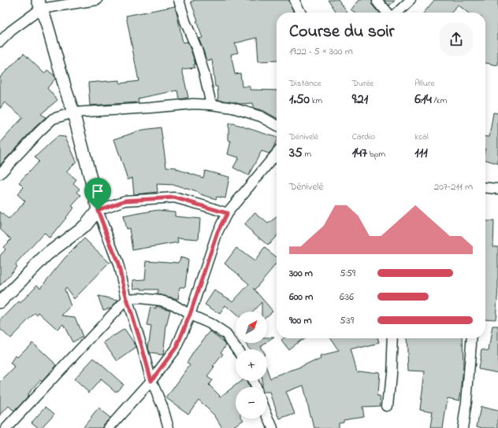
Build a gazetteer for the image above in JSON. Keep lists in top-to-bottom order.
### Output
{
  "north": "top right",
  "page": {
    "heading": ["Course du soir", "19:22 · 5 × 300 m"],
    "stats": [
      ["Distance", "1.50 km"],
      ["Durée", "9:21"],
      ["Allure", "6:14 /km"],
      ["Dénivelé", "35 m"],
      ["Cardio", "147 bpm"],
      ["kcal", "111"]
    ],
    "chart": ["Dénivelé", "207–211 m"],
    "list": [
      {
        "name": "300 m",
        "note": "5:59"
      },
      {
        "name": "600 m",
        "note": "6:36"
      },
      {
        "name": "900 m",
        "note": "5:39"
      }
    ],
    "map_buttons": ["+", "−"]
  }
}
